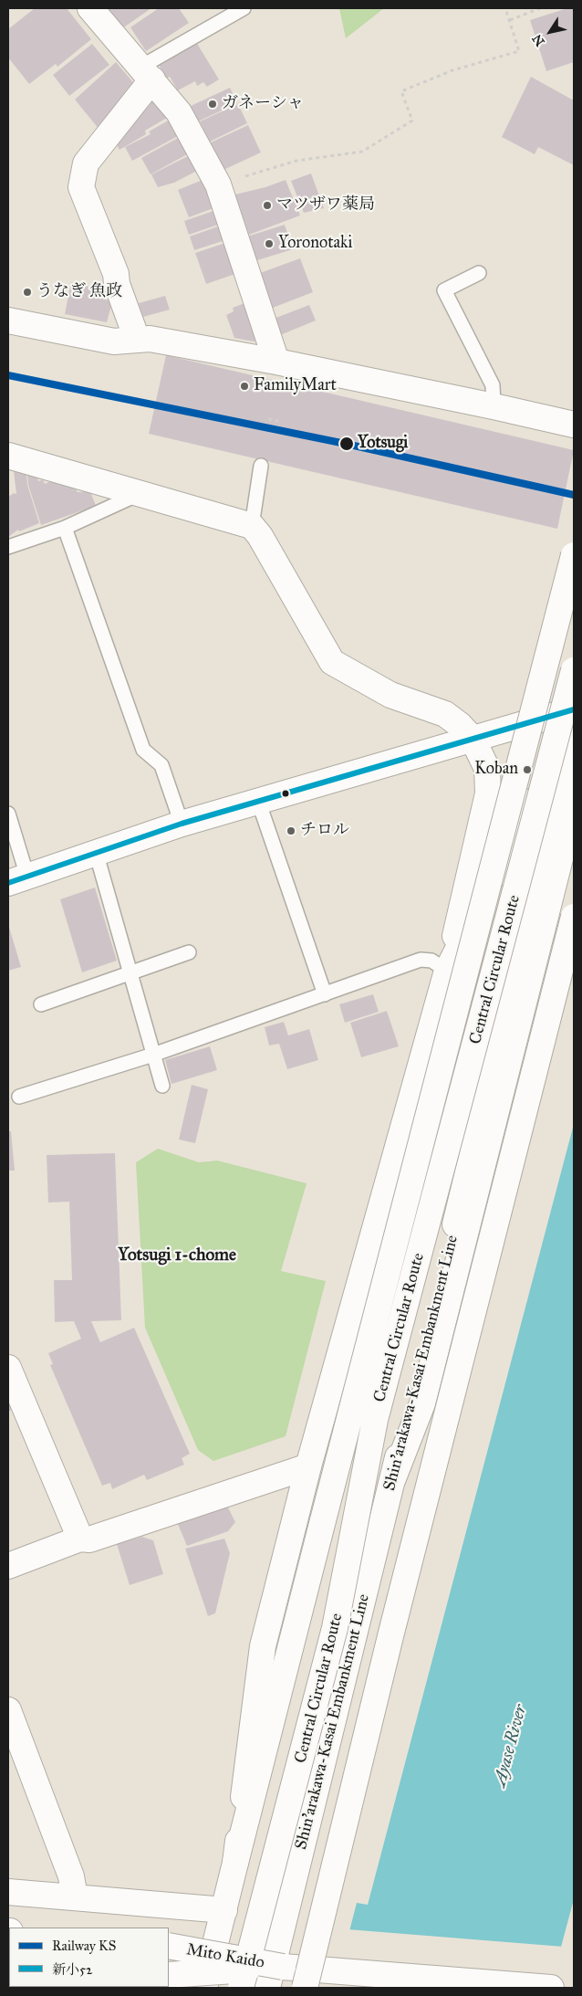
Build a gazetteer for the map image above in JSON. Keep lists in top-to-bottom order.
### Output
{
  "streets": {
    "main road": ["Central Circular Route", "Shin'arakawa-Kasai Embankment Line", "Mito Kaido"]
  },
  "districts": ["Yotsugi 1-chome"],
  "water": ["Ayase River"],
  "places": [
    "ガネーシャ",
    "マツザワ薬局",
    "Yoronotaki",
    "うなぎ 魚政",
    "FamilyMart",
    "Yotsugi",
    "Koban",
    "チロル"
  ],
  "lines": ["rail line KS", "transit line 新小52"],
  "legend": ["Railway KS", "新小52"],
  "north": "bottom left"
}
